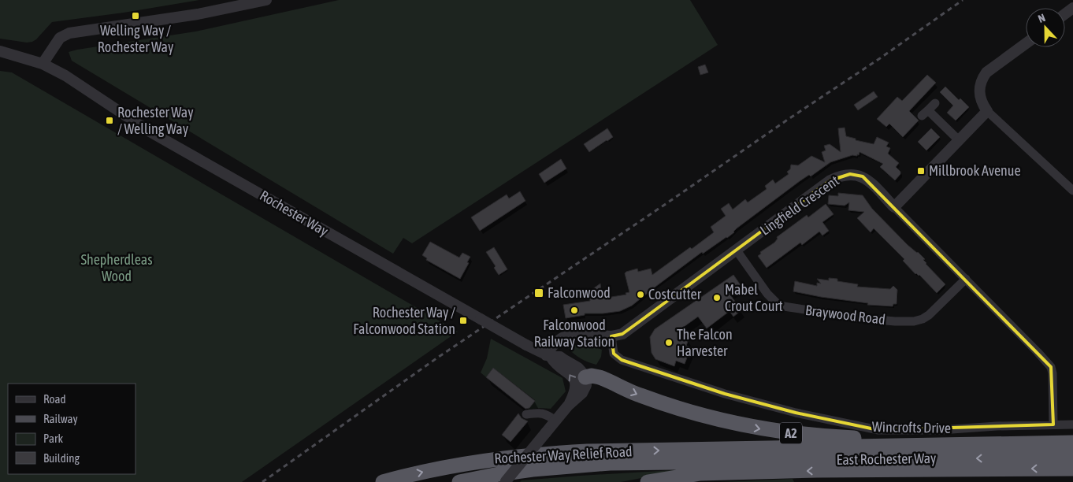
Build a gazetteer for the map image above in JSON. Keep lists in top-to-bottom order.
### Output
{
  "streets": {
    "highway": ["A2", "Rochester Way Relief Road", "East Rochester Way"],
    "street": [
      "Lingfield Crescent",
      "Rochester Way",
      "Braywood Road",
      "Wincrofts Drive"
    ]
  },
  "crossings": [
    ["Lingfield Crescent", "Rochester Way"],
    ["Lingfield Crescent", "Braywood Road"],
    ["Lingfield Crescent", "Wincrofts Drive"],
    ["Rochester Way", "A2"],
    ["A2", "Rochester Way Relief Road"],
    ["A2", "East Rochester Way"],
    ["Rochester Way Relief Road", "East Rochester Way"]
  ],
  "parks": ["Shepherdleas Wood"],
  "places": {
    "transit": [
      "Welling Way / Rochester Way",
      "Rochester Way / Welling Way",
      "Millbrook Avenue",
      "Falconwood",
      "Rochester Way / Falconwood Station"
    ],
    "other": [
      "Costcutter",
      "Mabel Crout Court",
      "Falconwood Railway Station",
      "The Falcon Harvester"
    ]
  },
  "legend": [
    "Road",
    "Railway",
    "Park",
    "Building"
  ],
  "north": "top"
}
